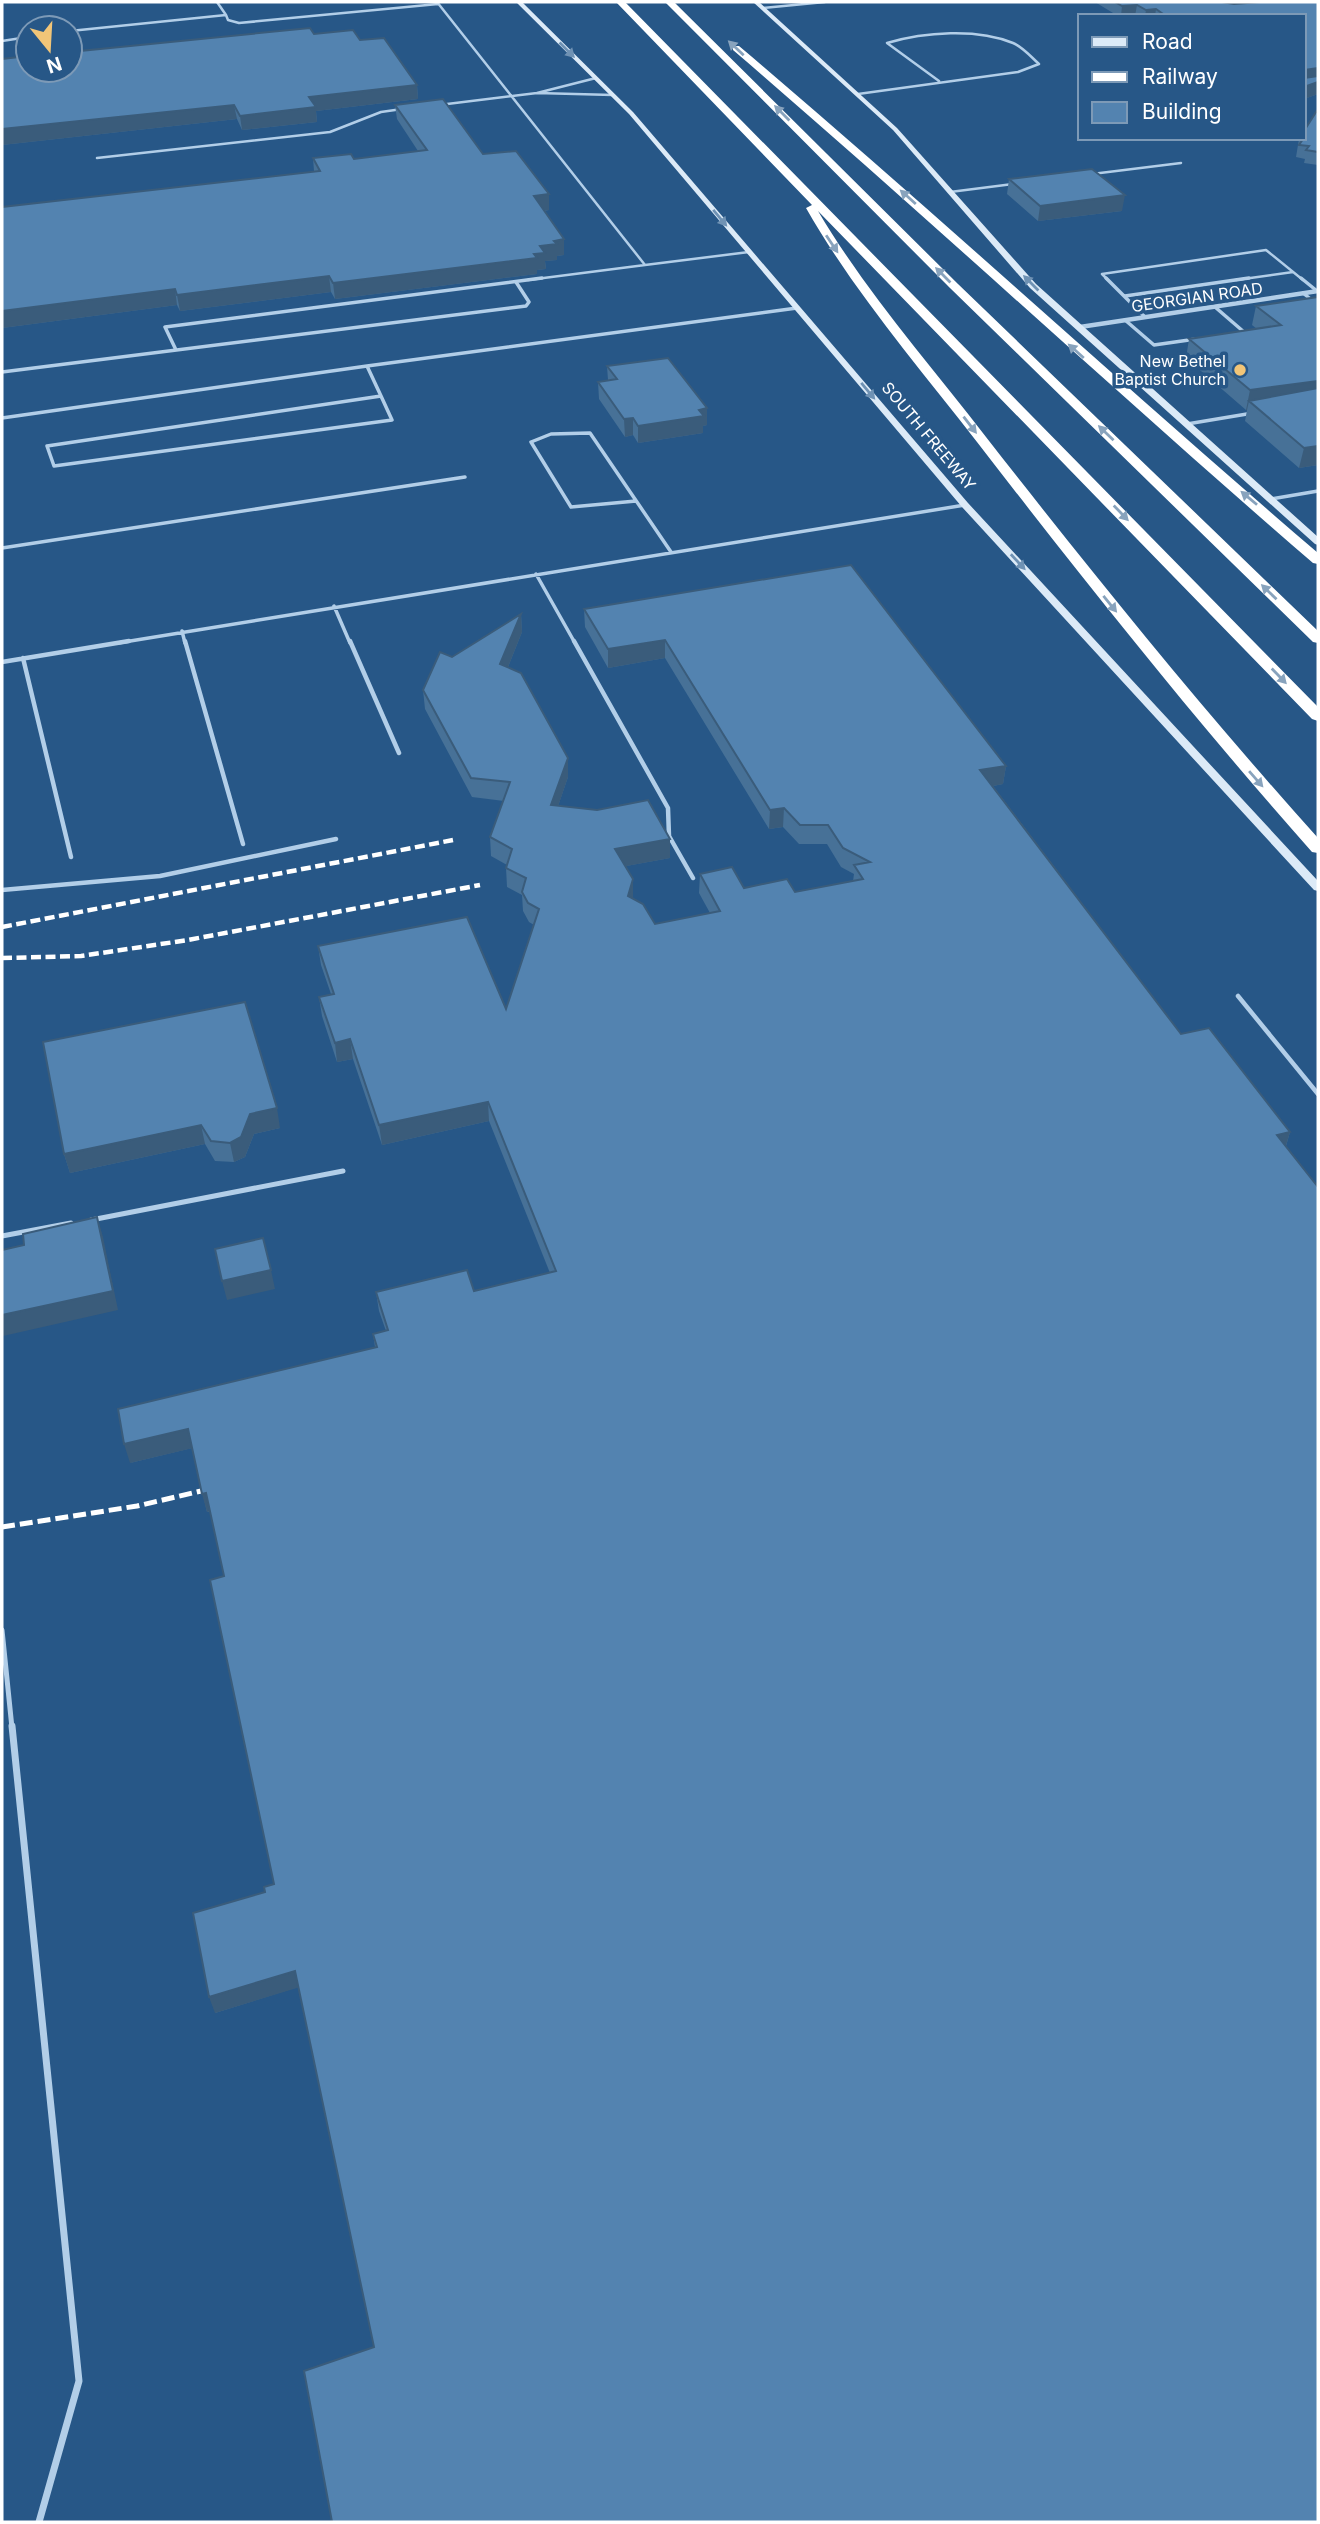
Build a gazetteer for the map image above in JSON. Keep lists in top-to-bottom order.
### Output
{
  "streets": {
    "main road": ["SOUTH FREEWAY"],
    "street": ["GEORGIAN ROAD"]
  },
  "one_way": ["SOUTH FREEWAY"],
  "places": ["New Bethel Baptist Church"],
  "legend": ["Road", "Railway", "Building"],
  "north": "bottom"
}
